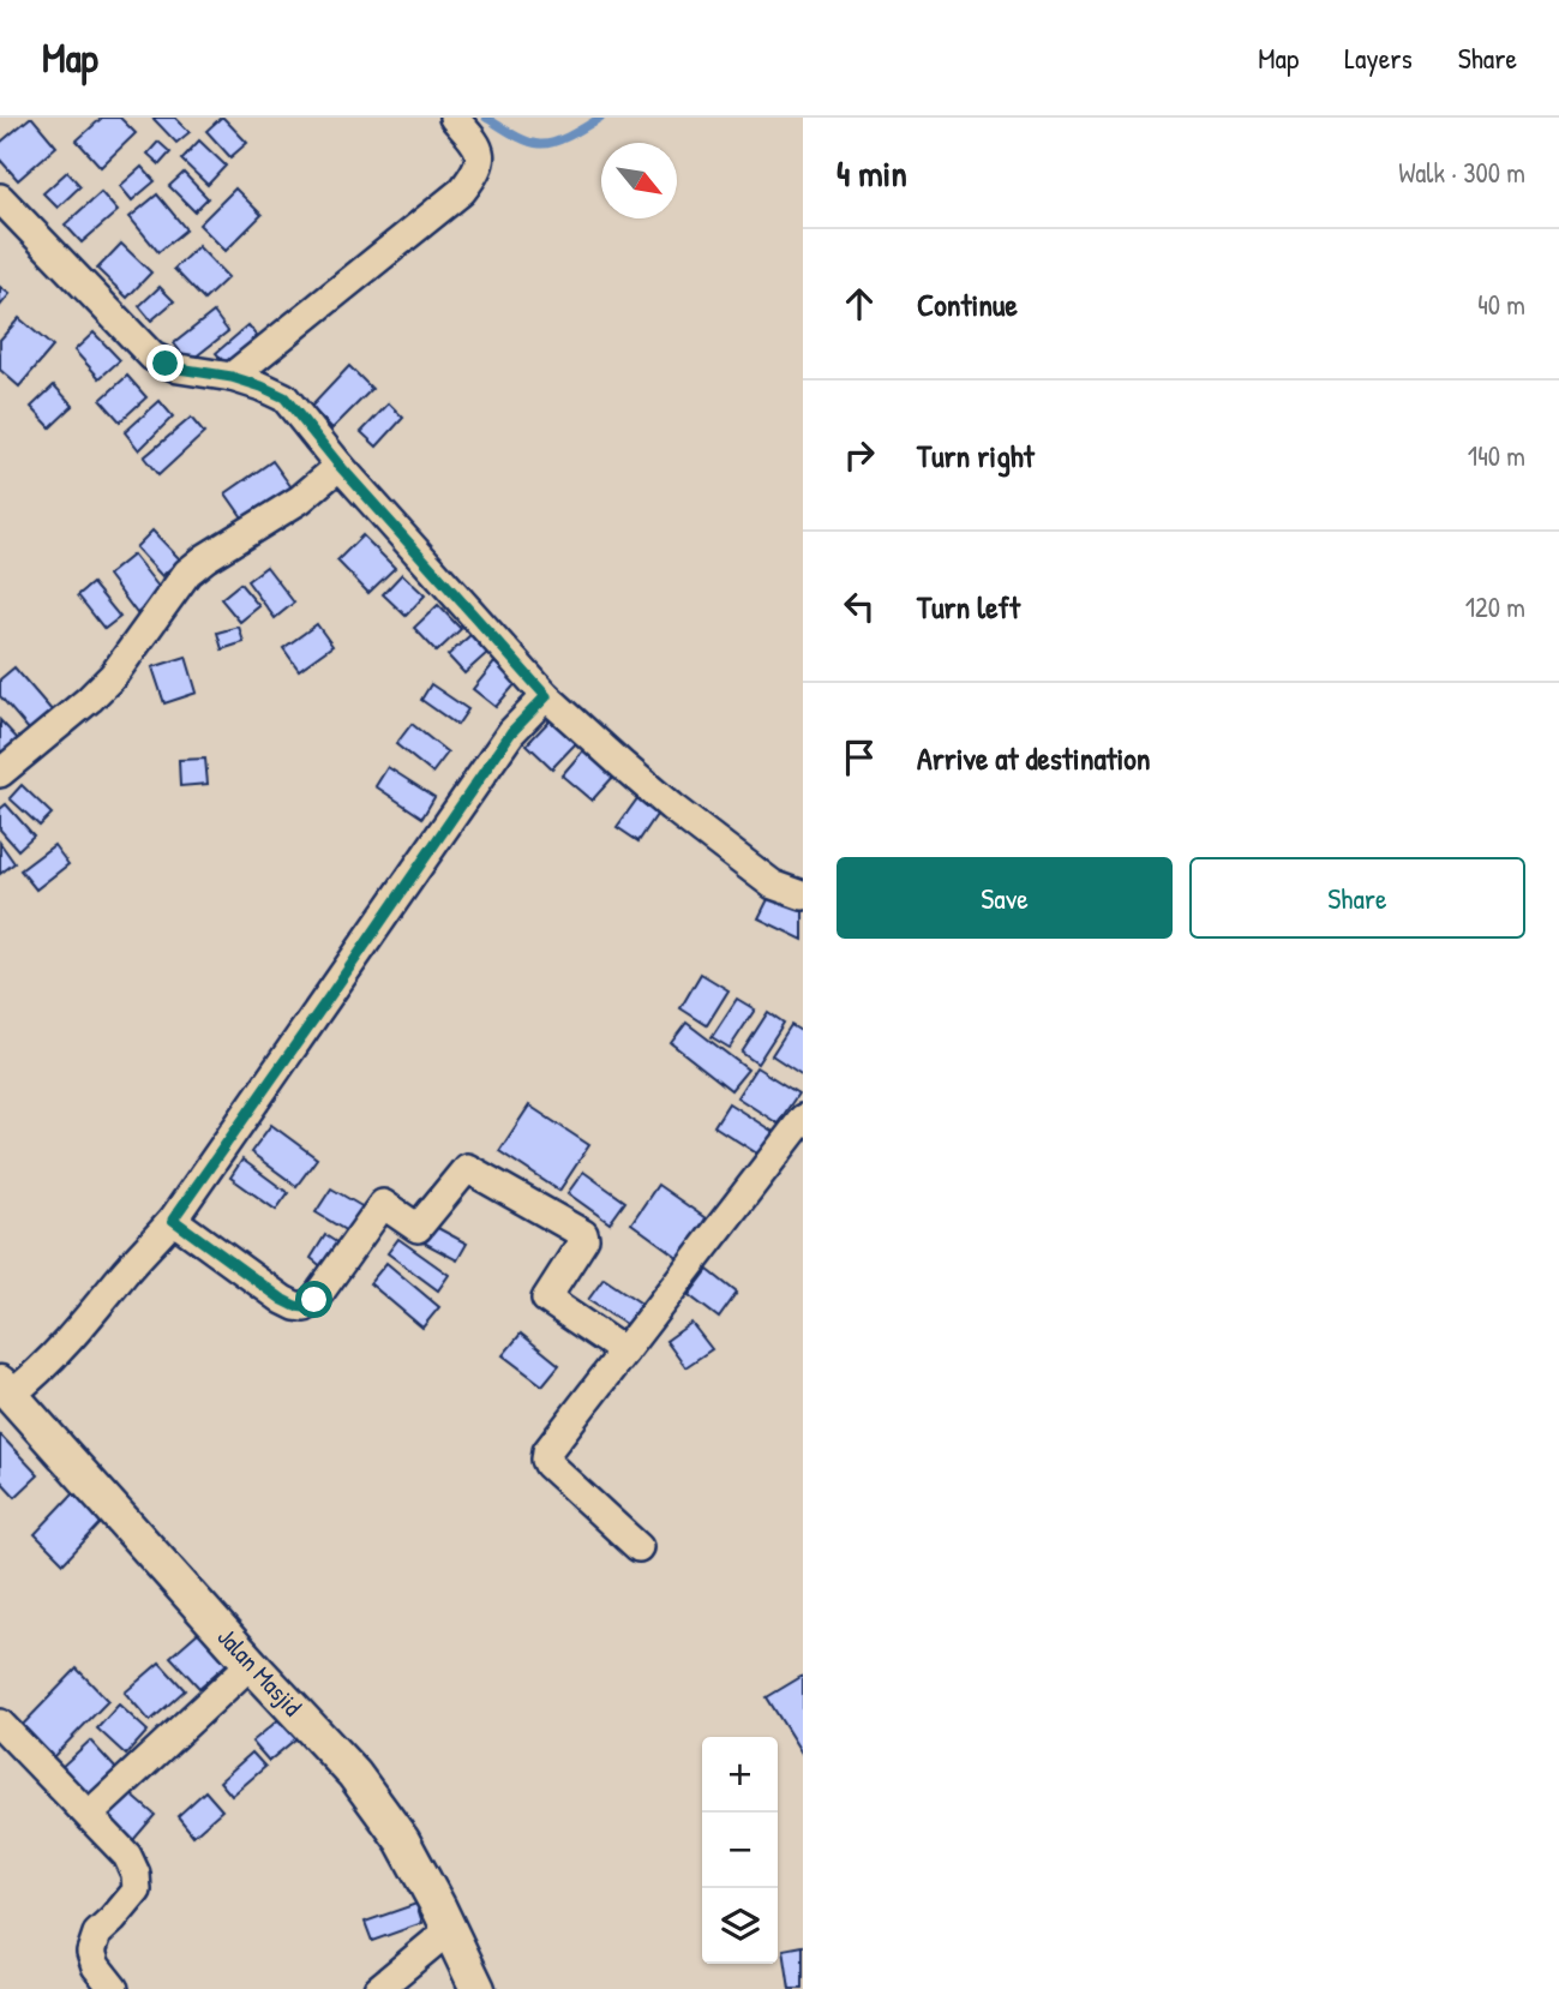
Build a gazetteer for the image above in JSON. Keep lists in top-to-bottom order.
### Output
{
  "streets": {
    "street": ["Jalan Masjid"]
  },
  "north": "bottom right",
  "page": {
    "header": "Map",
    "nav": ["Map", "Layers", "Share"],
    "heading": ["4 min", "Walk · 300 m"],
    "list": [
      ["Continue", "40 m"],
      ["Turn right", "140 m"],
      ["Turn left", "120 m"],
      "Arrive at destination"
    ],
    "buttons": ["Save", "Share"],
    "map_buttons": ["+", "−"]
  }
}
